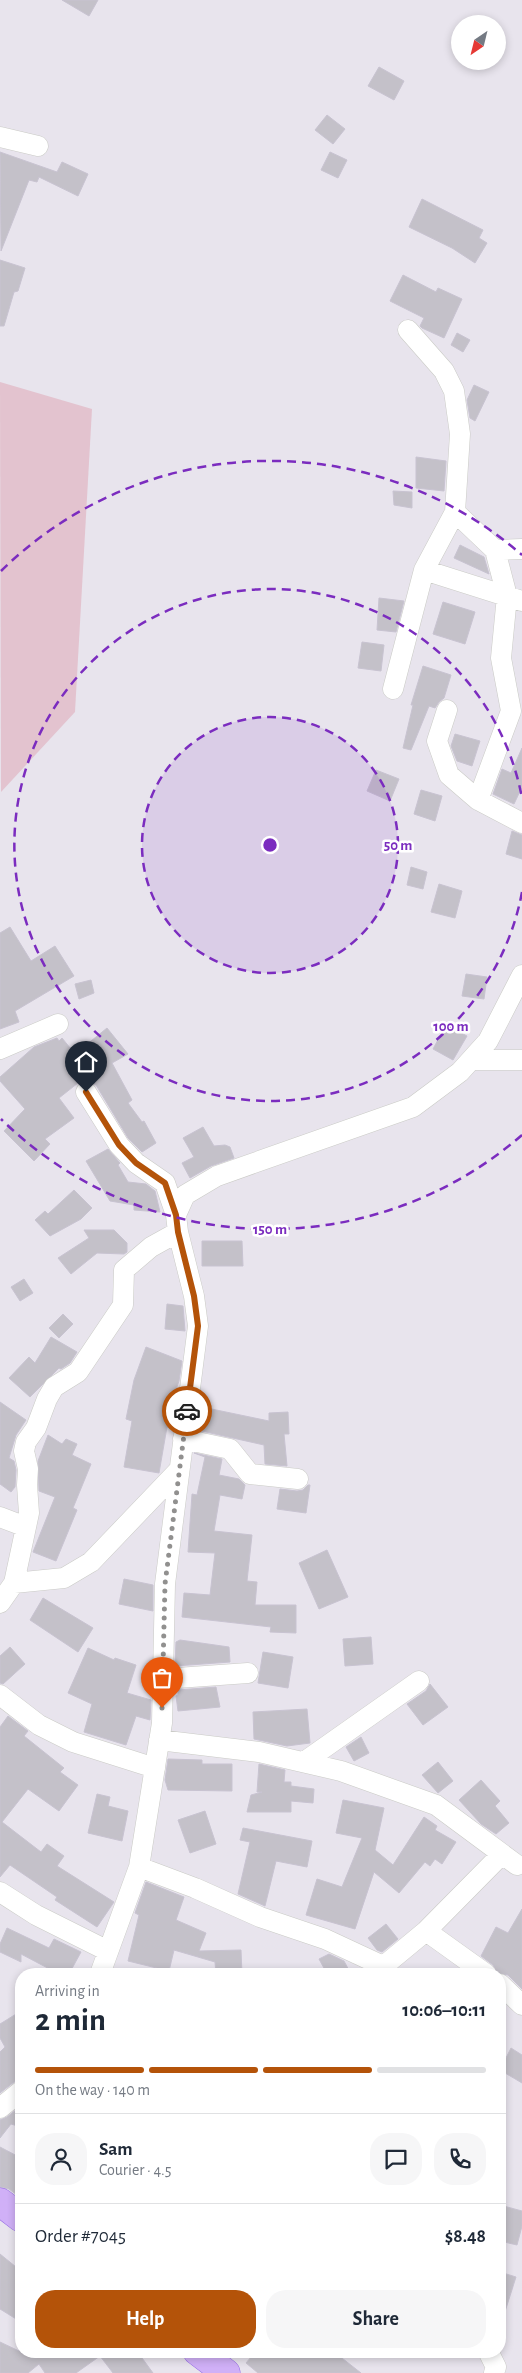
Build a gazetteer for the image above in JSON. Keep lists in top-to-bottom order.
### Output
{
  "north": "bottom left",
  "page": {
    "heading": ["2 min", "Arriving in", "10:06–10:11"],
    "panel": [
      "Sam",
      "Courier · 4.5",
      "Order #7045",
      "$8.48"
    ],
    "bar": "On the way · 140 m",
    "buttons": ["Help", "Share"]
  },
  "rings": ["50 m", "100 m", "150 m"]
}
